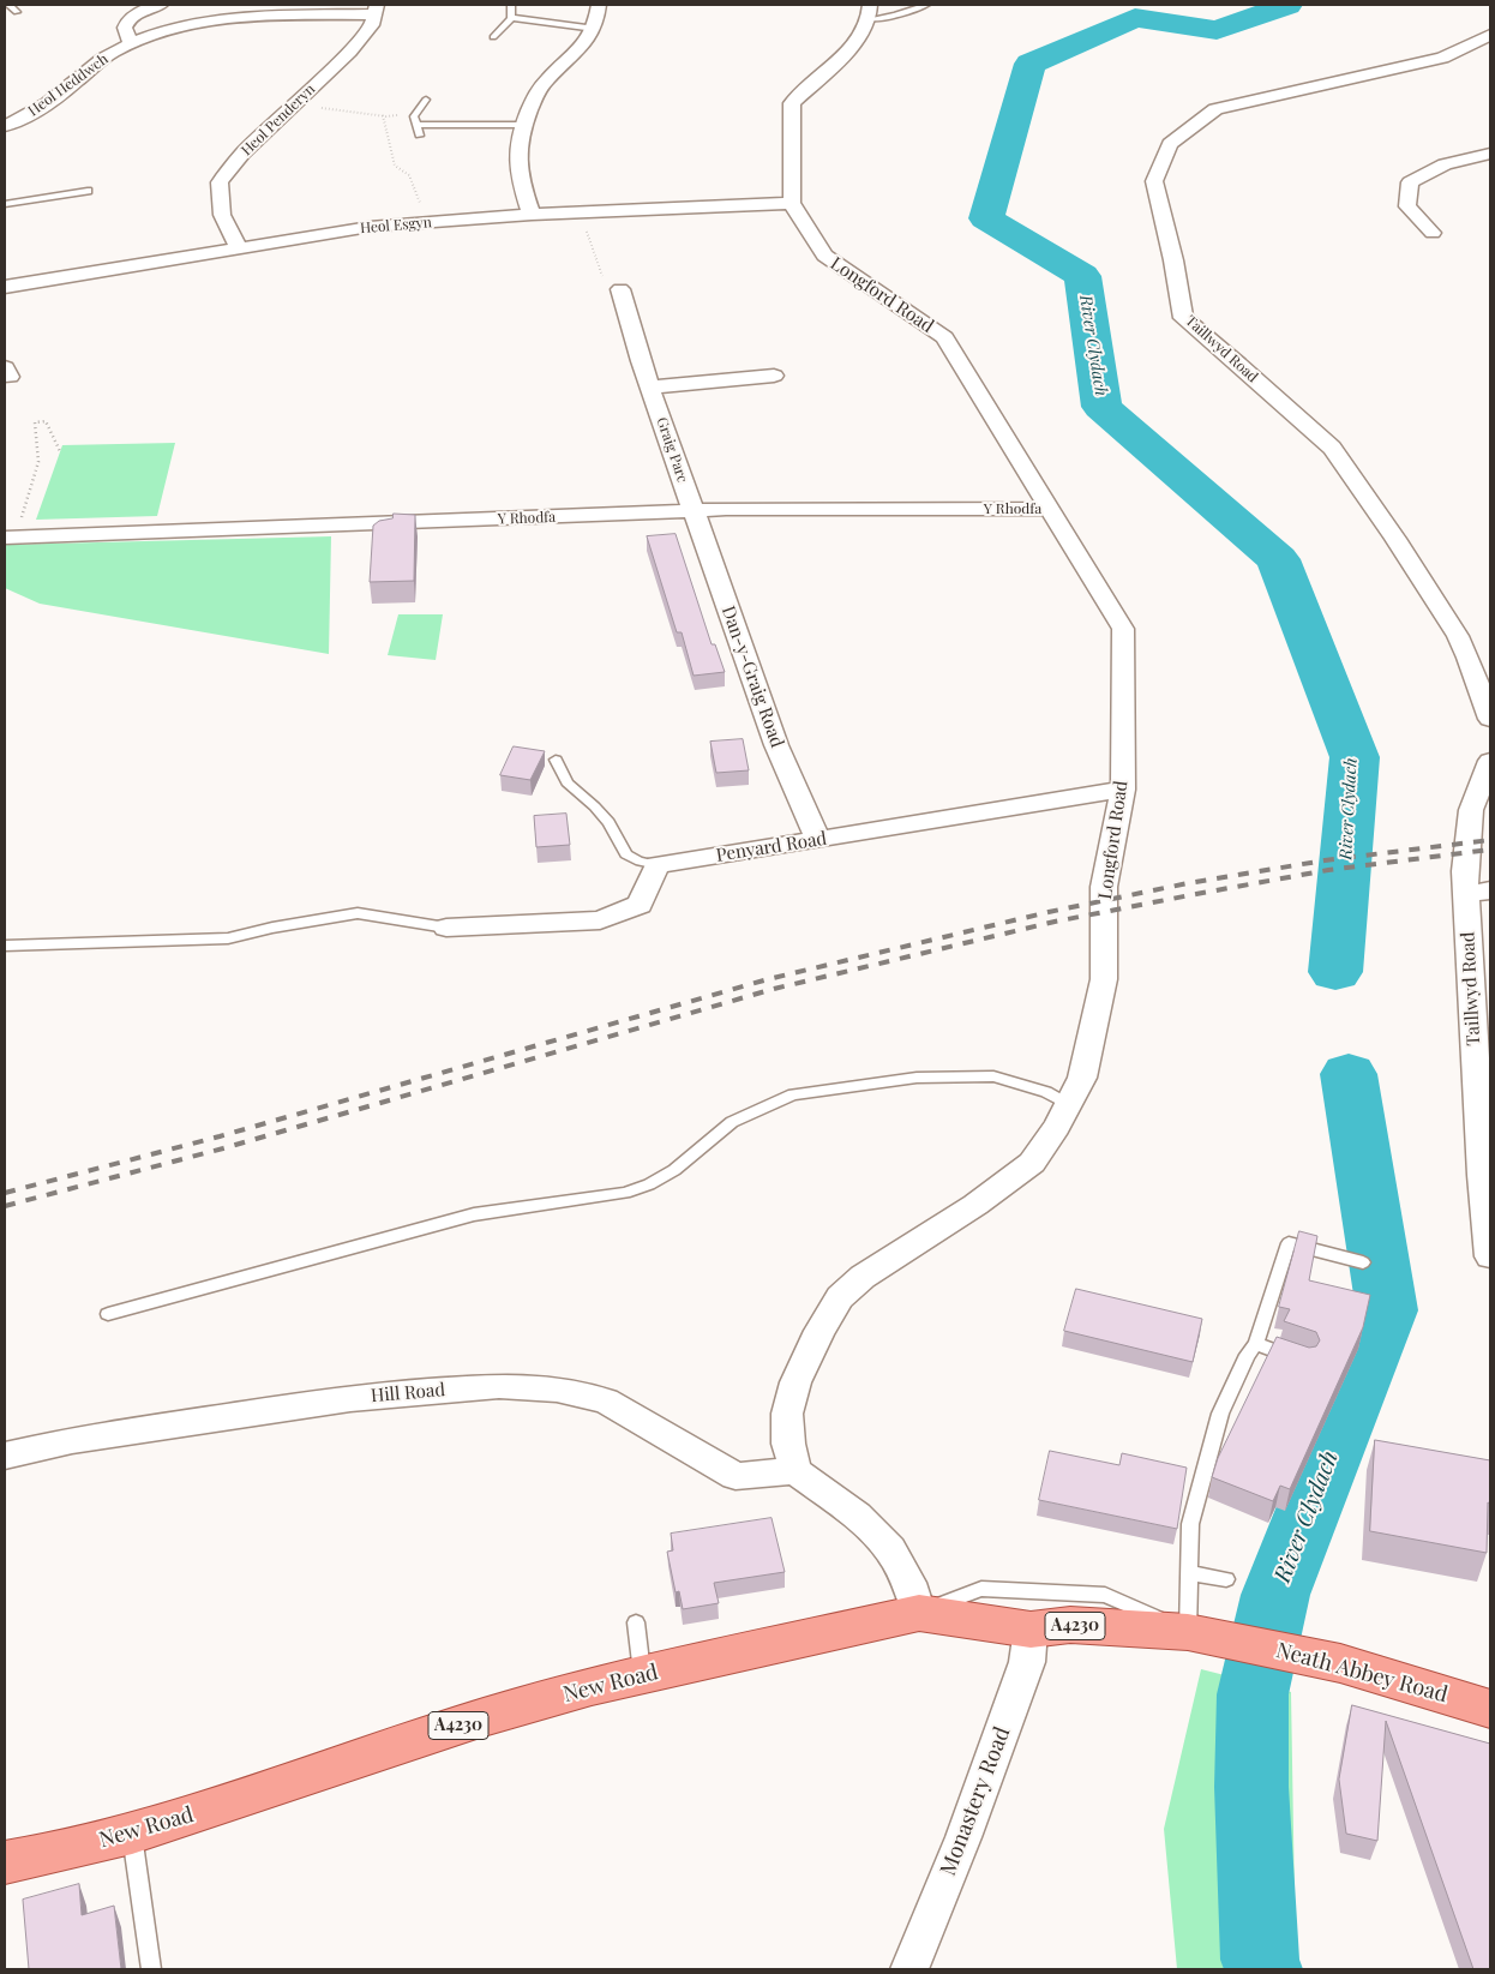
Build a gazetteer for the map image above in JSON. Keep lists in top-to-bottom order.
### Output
{
  "streets": {
    "main road": ["A4230", "Neath Abbey Road", "New Road"],
    "street": [
      "Heol Heddwch",
      "Heol Penderyn",
      "Heol Esgyn",
      "Longford Road",
      "Taillwyd Road",
      "Graig Parc",
      "Y Rhodfa",
      "Dan-y-Graig Road",
      "Penyard Road",
      "Hill Road",
      "Monastery Road"
    ]
  },
  "crossings": [
    ["Heol Heddwch", "Heol Penderyn"],
    ["Heol Penderyn", "Heol Esgyn"],
    ["Heol Esgyn", "Longford Road"],
    ["Longford Road", "Y Rhodfa"],
    ["Longford Road", "Penyard Road"],
    ["Longford Road", "Hill Road"],
    ["Graig Parc", "Y Rhodfa"],
    ["Graig Parc", "Dan-y-Graig Road"],
    ["Y Rhodfa", "Dan-y-Graig Road"],
    ["Dan-y-Graig Road", "Penyard Road"],
    ["Neath Abbey Road", "New Road"],
    ["New Road", "Monastery Road"]
  ],
  "water": ["River Clydach"]
}
